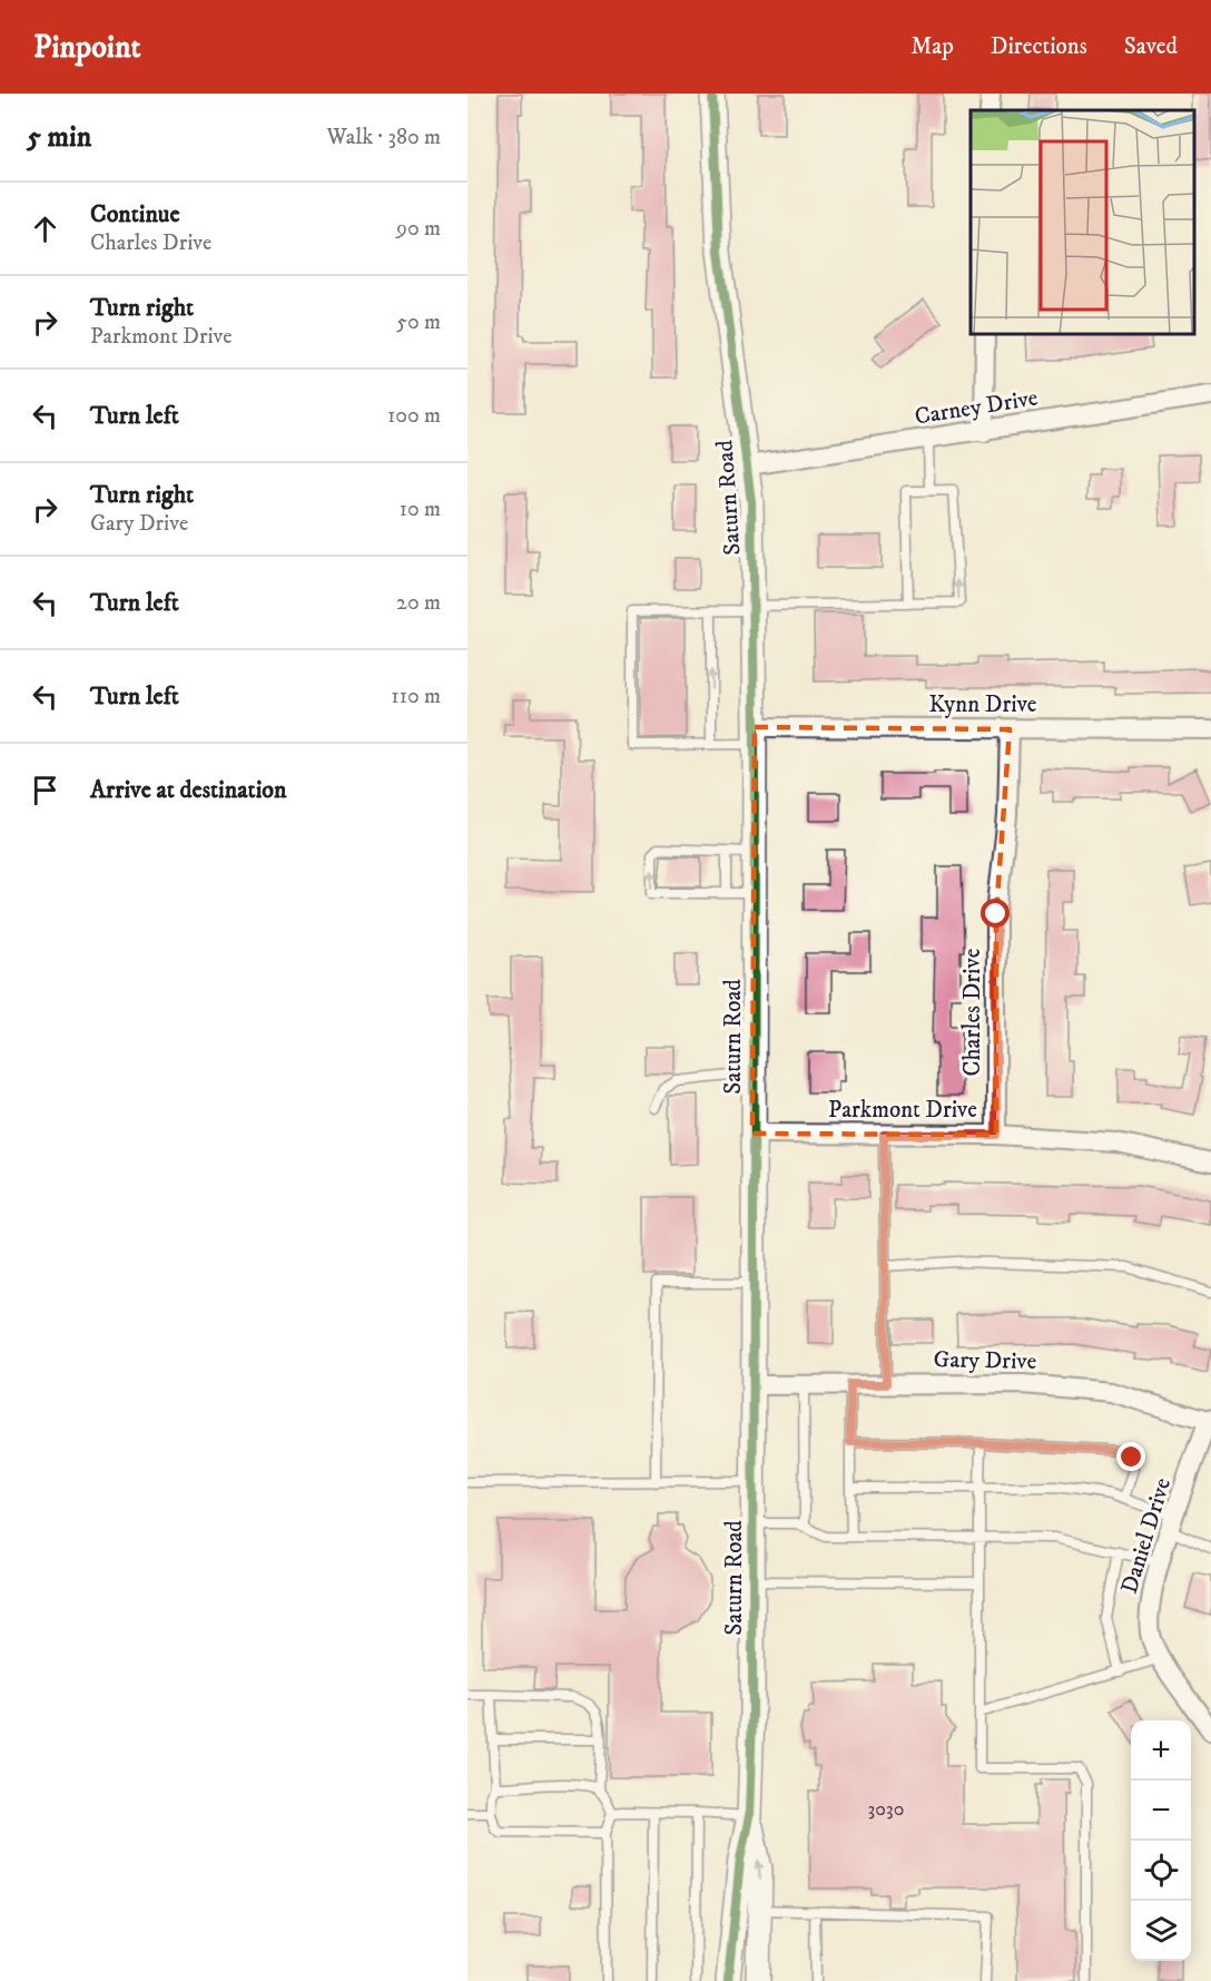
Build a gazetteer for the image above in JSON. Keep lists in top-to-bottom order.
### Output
{
  "streets": {
    "street": [
      "Carney Drive",
      "Saturn Road",
      "Kynn Drive",
      "Charles Drive",
      "Parkmont Drive",
      "Gary Drive",
      "Daniel Drive"
    ]
  },
  "crossings": [
    ["Carney Drive", "Saturn Road"],
    ["Saturn Road", "Kynn Drive"],
    ["Saturn Road", "Parkmont Drive"],
    ["Saturn Road", "Gary Drive"],
    ["Kynn Drive", "Charles Drive"],
    ["Charles Drive", "Parkmont Drive"],
    ["Gary Drive", "Daniel Drive"]
  ],
  "house_numbers": ["3030"],
  "page": {
    "header": "Pinpoint",
    "nav": ["Map", "Directions", "Saved"],
    "heading": ["5 min", "Walk · 380 m"],
    "list": [
      ["Continue", "Charles Drive", "90 m"],
      ["Turn right", "Parkmont Drive", "50 m"],
      ["Turn left", "100 m"],
      ["Turn right", "Gary Drive", "10 m"],
      ["Turn left", "20 m"],
      ["Turn left", "110 m"],
      "Arrive at destination"
    ],
    "map_buttons": ["+", "−"]
  }
}
